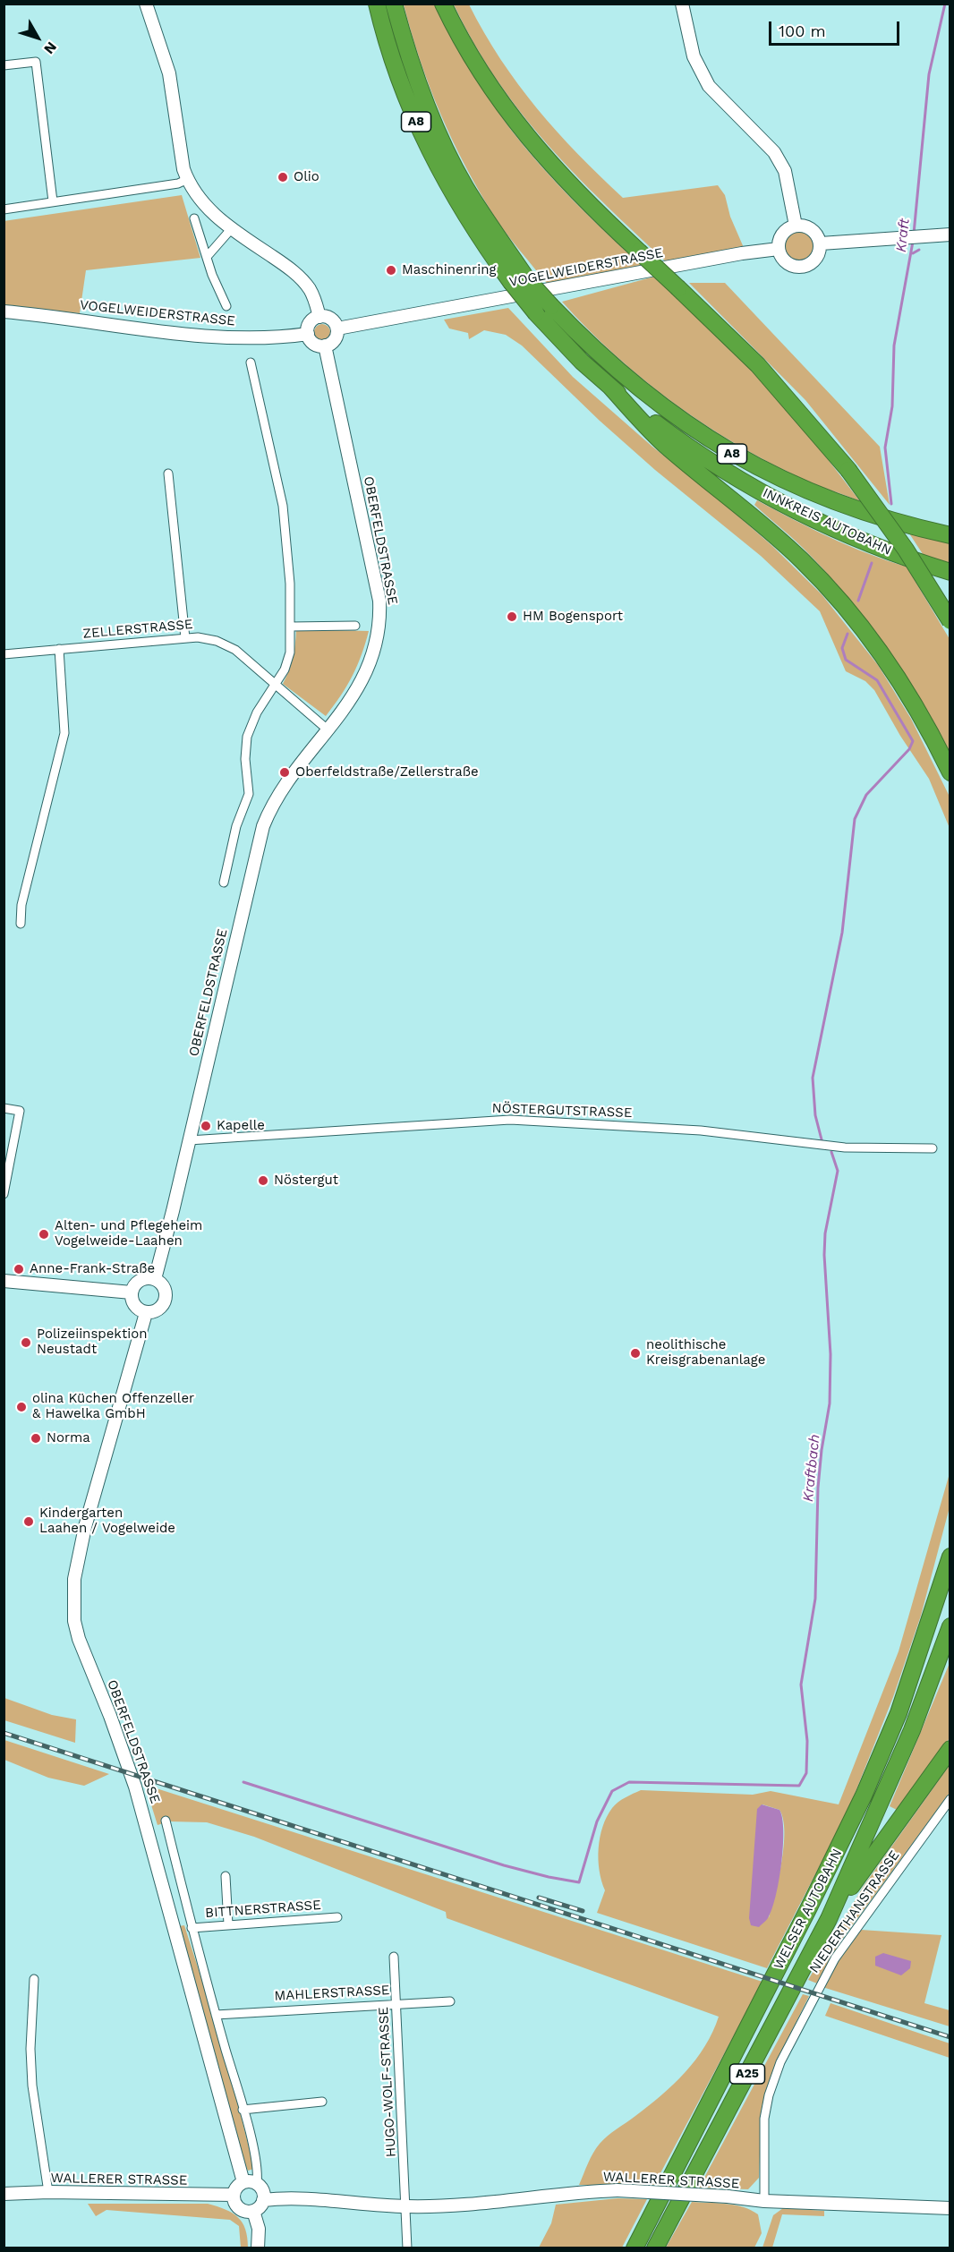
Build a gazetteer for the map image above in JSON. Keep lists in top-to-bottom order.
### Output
{
  "streets": {
    "highway": [
      "A8",
      "INNKREIS AUTOBAHN",
      "WELSER AUTOBAHN",
      "A25"
    ],
    "main road": ["VOGELWEIDERSTRASSE", "OBERFELDSTRASSE", "WALLERER STRASSE"],
    "street": [
      "ZELLERSTRASSE",
      "NÖSTERGUTSTRASSE",
      "BITTNERSTRASSE",
      "NIEDERTHANSTRASSE",
      "MAHLERSTRASSE",
      "HUGO-WOLF-STRASSE"
    ]
  },
  "crossings": [
    ["VOGELWEIDERSTRASSE", "OBERFELDSTRASSE"],
    ["OBERFELDSTRASSE", "NÖSTERGUTSTRASSE"],
    ["OBERFELDSTRASSE", "BITTNERSTRASSE"],
    ["OBERFELDSTRASSE", "MAHLERSTRASSE"],
    ["OBERFELDSTRASSE", "WALLERER STRASSE"],
    ["NIEDERTHANSTRASSE", "WALLERER STRASSE"],
    ["MAHLERSTRASSE", "HUGO-WOLF-STRASSE"],
    ["HUGO-WOLF-STRASSE", "WALLERER STRASSE"]
  ],
  "water": ["Kraft", "Kraftbach"],
  "places": [
    "Olio",
    "Maschinenring",
    "HM Bogensport",
    "Oberfeldstraße/Zellerstraße",
    "Kapelle",
    "Nöstergut",
    "Alten- und Pflegeheim Vogelweide-Laahen",
    "Anne-Frank-Straße",
    "Polizeiinspektion Neustadt",
    "neolithische Kreisgrabenanlage",
    "olina Küchen Offenzeller & Hawelka GmbH",
    "Norma",
    "Kindergarten Laahen / Vogelweide"
  ],
  "scale_bar": "100 m",
  "north": "bottom right"
}
